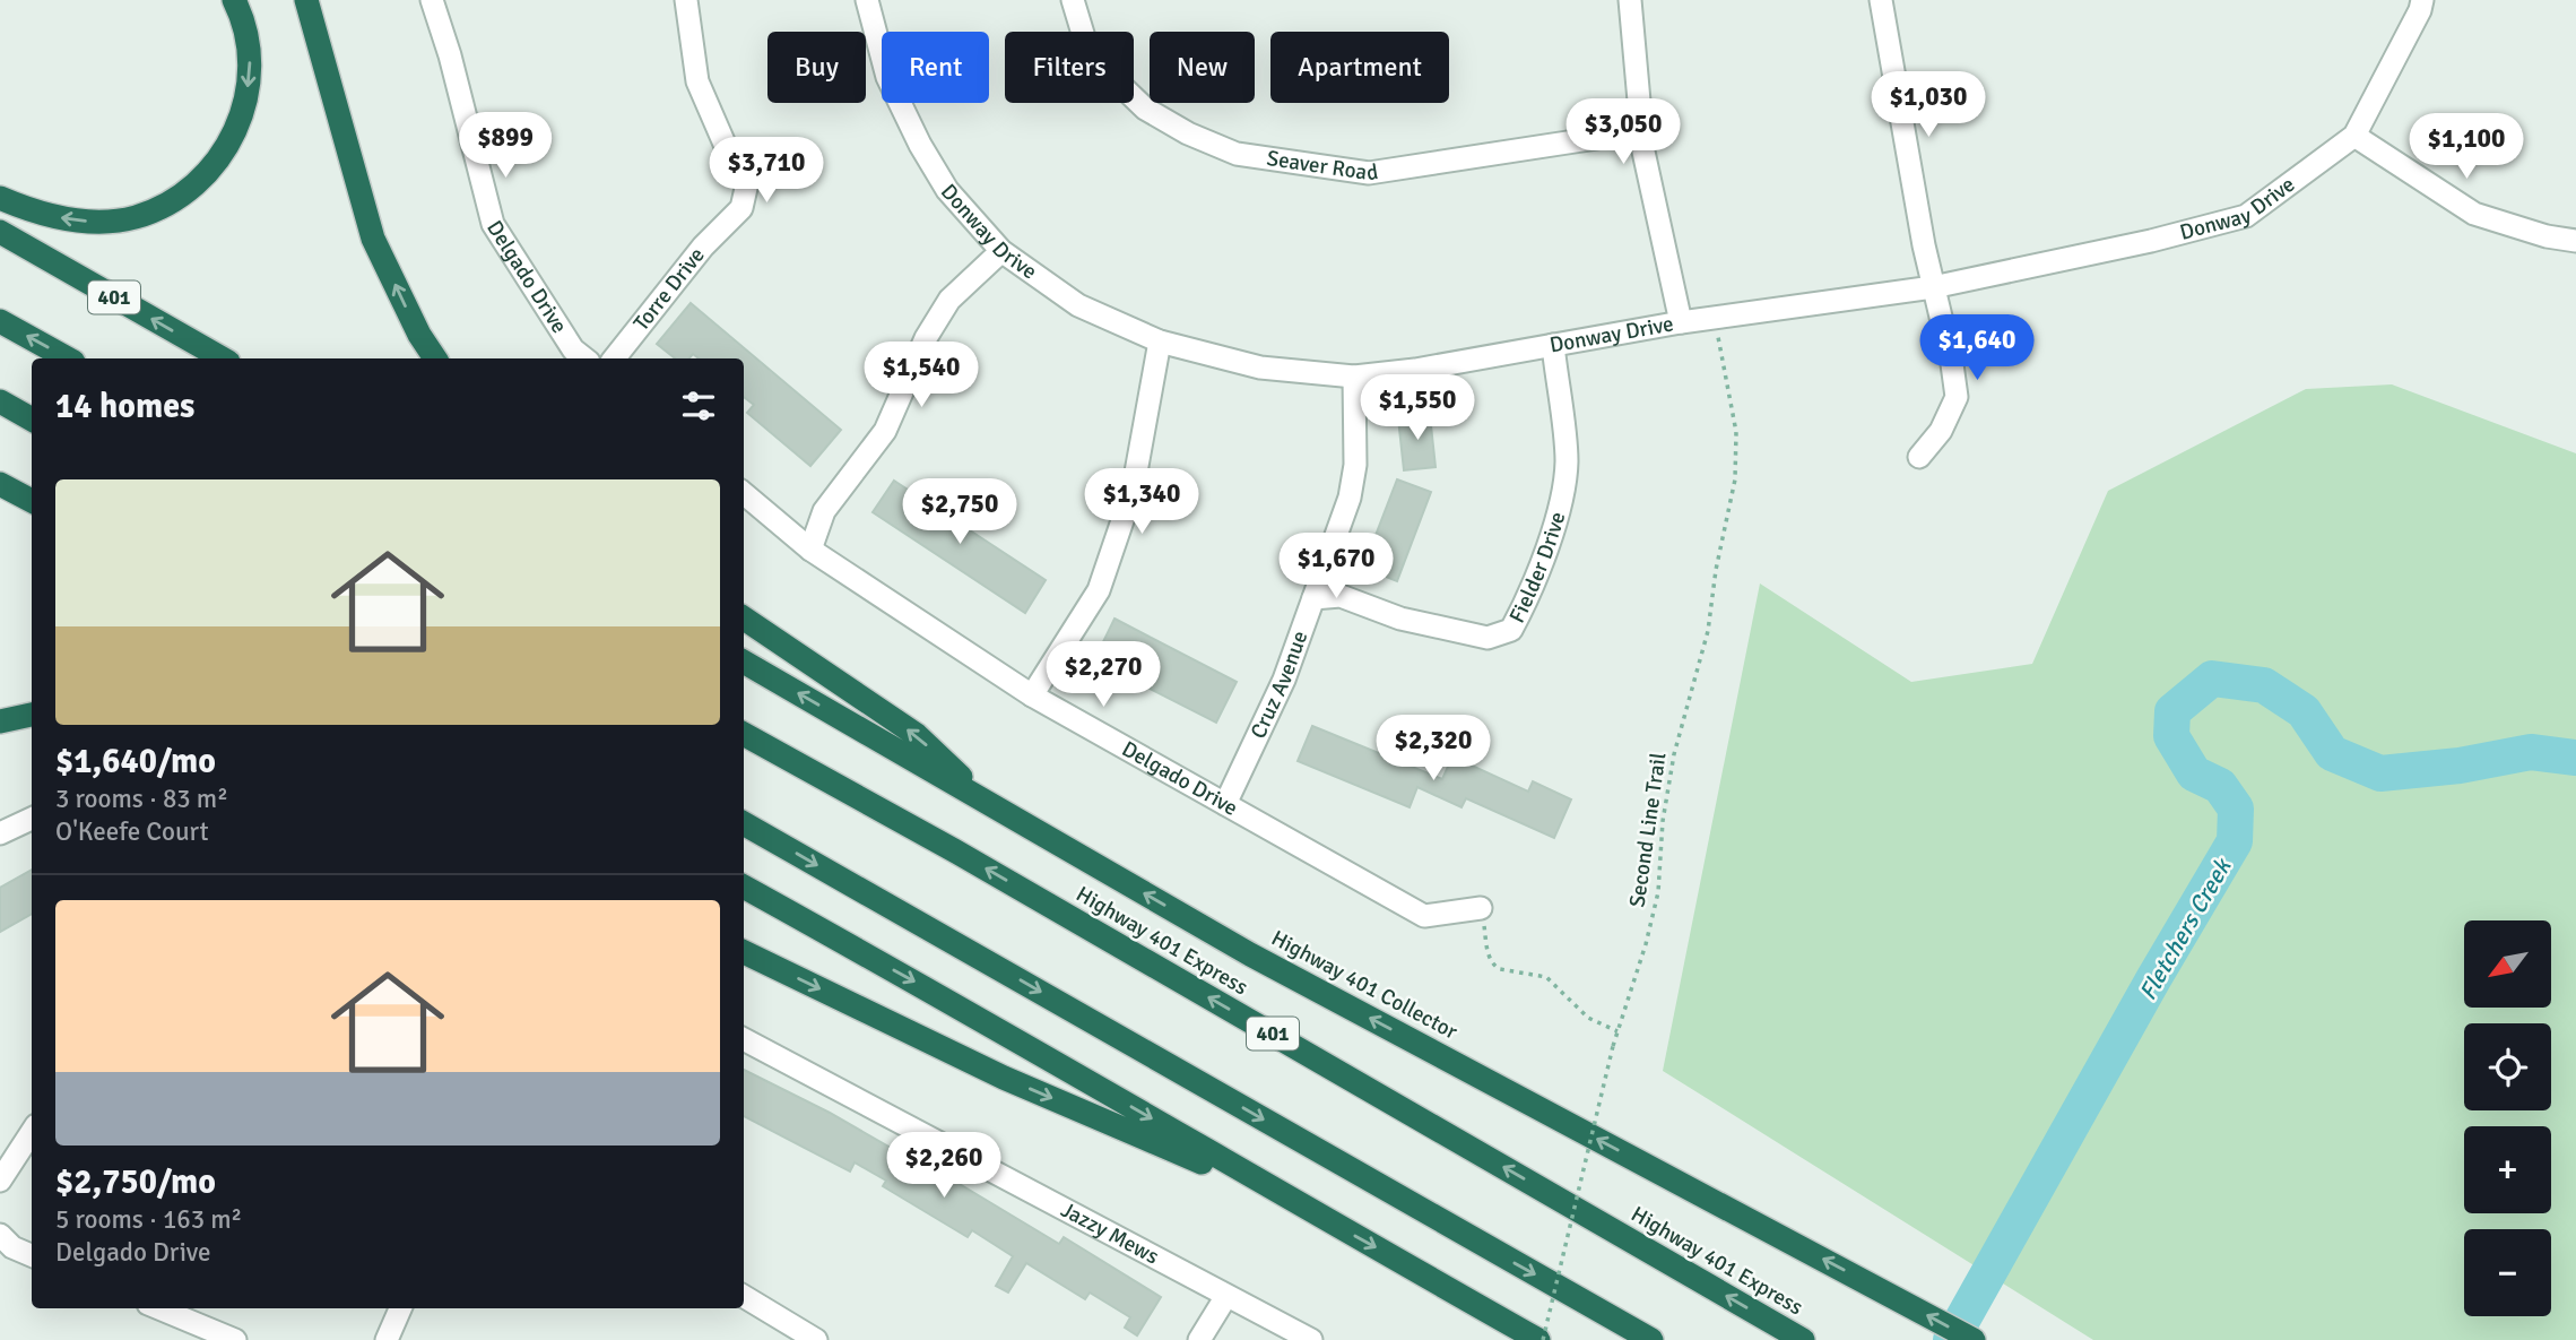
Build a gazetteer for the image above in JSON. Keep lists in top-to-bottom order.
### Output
{
  "streets": {
    "highway": ["401", "Highway 401 Express", "Highway 401 Collector"],
    "street": [
      "Seaver Road",
      "Donway Drive",
      "Delgado Drive",
      "Torre Drive",
      "Fielder Drive",
      "Cruz Avenue",
      "Jazzy Mews"
    ],
    "path": ["Second Line Trail"]
  },
  "crossings": [
    ["Donway Drive", "Fielder Drive"],
    ["Donway Drive", "Cruz Avenue"],
    ["Donway Drive", "Second Line Trail"],
    ["Delgado Drive", "Cruz Avenue"],
    ["Fielder Drive", "Cruz Avenue"]
  ],
  "water": ["Fletchers Creek"],
  "north": "bottom left",
  "page": {
    "chip": [
      "Buy",
      "Rent",
      "Filters",
      "New",
      "Apartment"
    ],
    "price": [
      "$1,030",
      "$3,050",
      "$899",
      "$1,100",
      "$3,710",
      "$1,640",
      "$1,540",
      "$1,550",
      "$1,340",
      "$2,750",
      "$1,670",
      "$2,270",
      "$2,320",
      "$2,260"
    ],
    "heading": "14 homes",
    "list": [
      {
        "name": "$1,640/mo",
        "note": "3 rooms · 83 m² · O'Keefe Court"
      },
      {
        "name": "$2,750/mo",
        "note": "5 rooms · 163 m² · Delgado Drive"
      }
    ],
    "map_buttons": ["+", "−"]
  }
}
